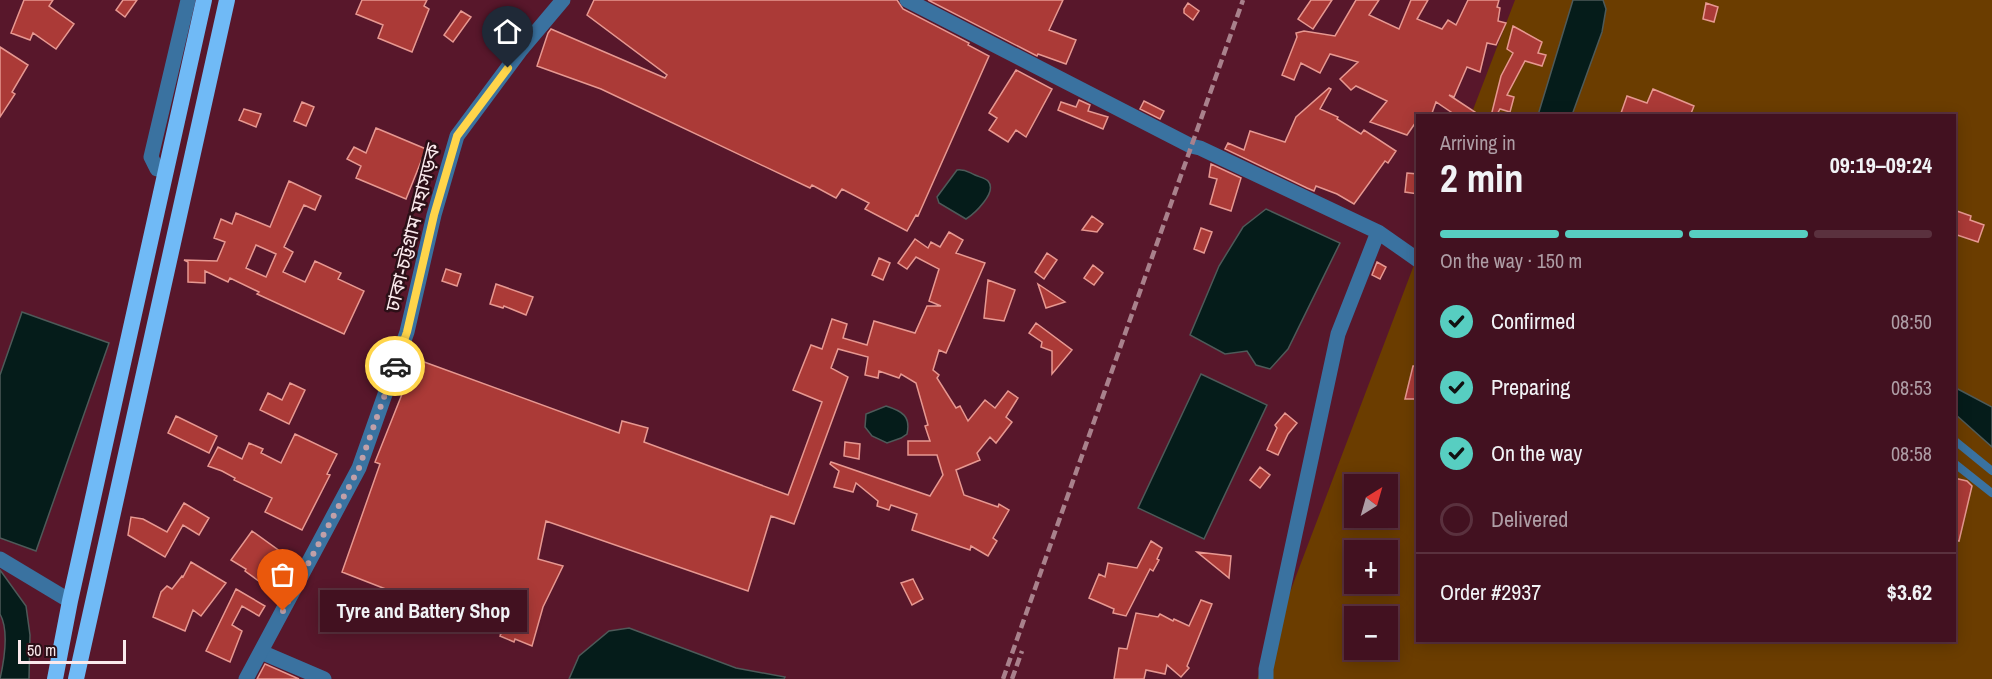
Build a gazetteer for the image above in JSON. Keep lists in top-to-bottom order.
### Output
{
  "streets": {
    "street": ["ঢাকা-চট্টগ্রাম মহাসড়ক"]
  },
  "places": ["Tyre and Battery Shop"],
  "scale_bar": "50 m",
  "north": "top right",
  "page": {
    "heading": ["2 min", "Arriving in", "09:19–09:24"],
    "panel": ["Order #2937", "$3.62"],
    "bar": "On the way · 150 m",
    "list": [
      ["Confirmed", "08:50"],
      ["Preparing", "08:53"],
      ["On the way", "08:58"],
      "Delivered"
    ],
    "map_buttons": ["+", "−"],
    "bubble": "Tyre and Battery Shop",
    "scale": "50 m"
  }
}
